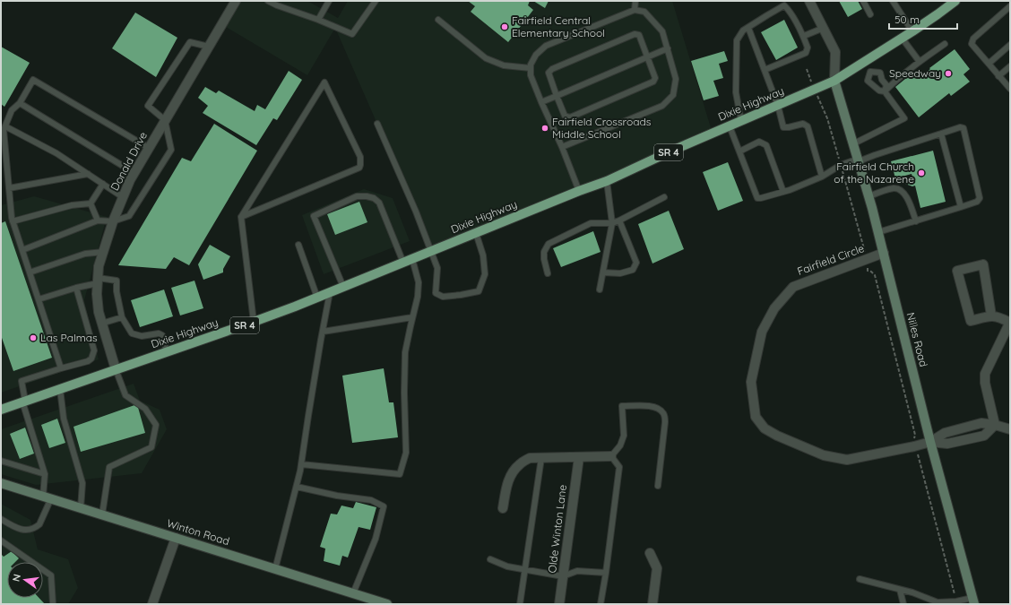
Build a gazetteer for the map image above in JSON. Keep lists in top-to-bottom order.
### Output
{
  "streets": {
    "main road": ["Dixie Highway", "SR 4"],
    "street": [
      "Donald Drive",
      "Fairfield Circle",
      "Nilles Road",
      "Olde Winton Lane",
      "Winton Road"
    ]
  },
  "crossings": [
    ["Dixie Highway", "Donald Drive"],
    ["Dixie Highway", "Nilles Road"],
    ["Fairfield Circle", "Nilles Road"]
  ],
  "places": [
    "Fairfield Central Elementary School",
    "Speedway",
    "Fairfield Crossroads Middle School",
    "Fairfield Church of the Nazarene",
    "Las Palmas"
  ],
  "scale_bar": "50 m",
  "north": "left"
}
